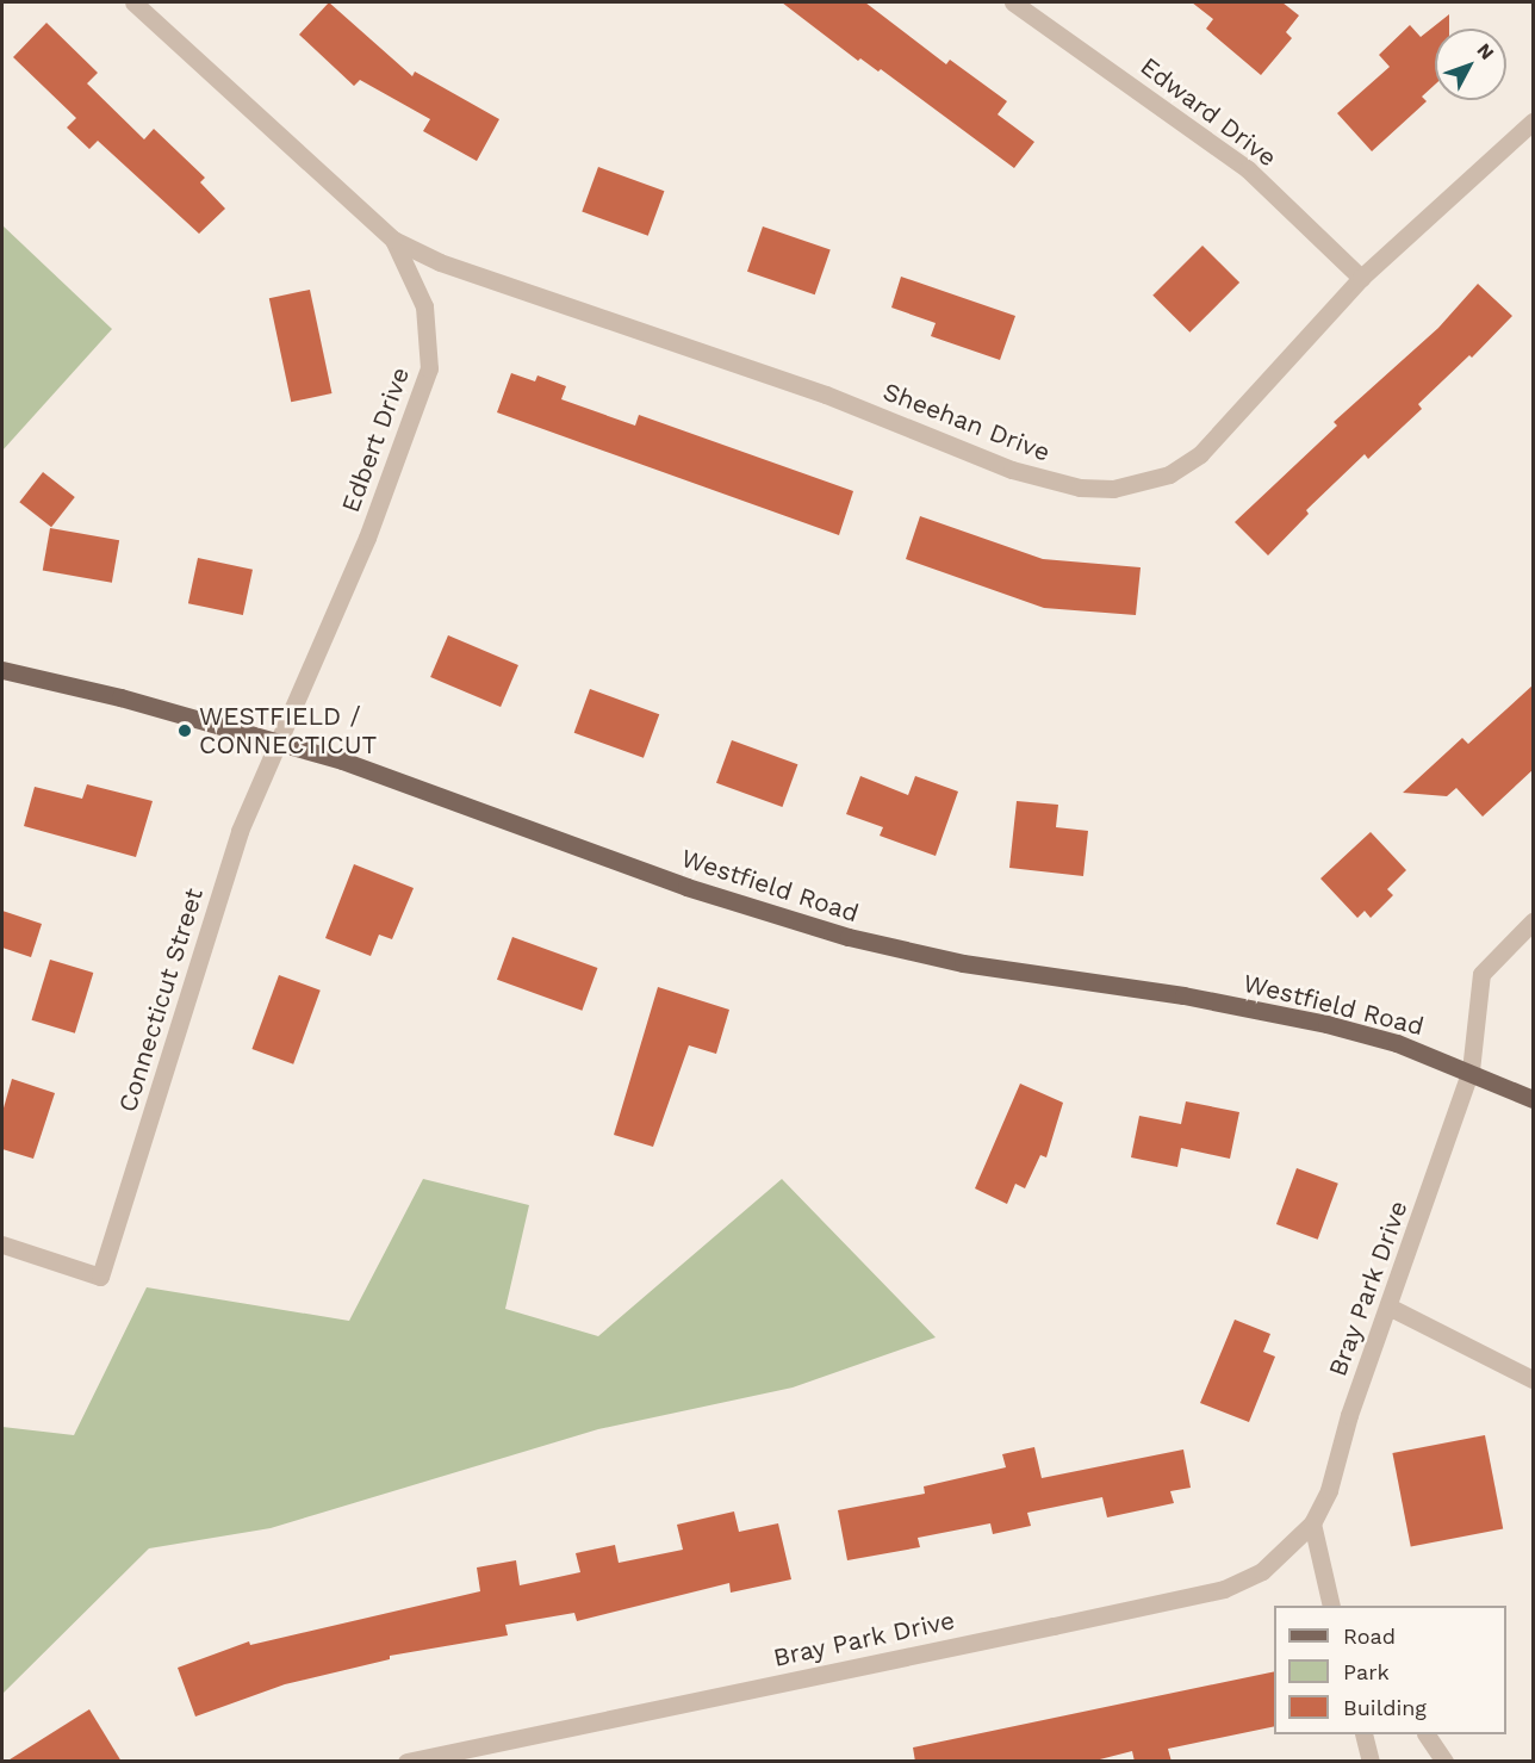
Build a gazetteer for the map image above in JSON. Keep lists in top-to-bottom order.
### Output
{
  "streets": {
    "main road": ["Westfield Road"],
    "street": [
      "Edward Drive",
      "Sheehan Drive",
      "Edbert Drive",
      "Connecticut Street",
      "Bray Park Drive"
    ]
  },
  "crossings": [
    ["Edward Drive", "Sheehan Drive"],
    ["Sheehan Drive", "Edbert Drive"],
    ["Edbert Drive", "Westfield Road"],
    ["Edbert Drive", "Connecticut Street"],
    ["Westfield Road", "Connecticut Street"],
    ["Westfield Road", "Bray Park Drive"]
  ],
  "places": ["WESTFIELD / CONNECTICUT"],
  "legend": ["Road", "Park", "Building"],
  "north": "top right"
}
